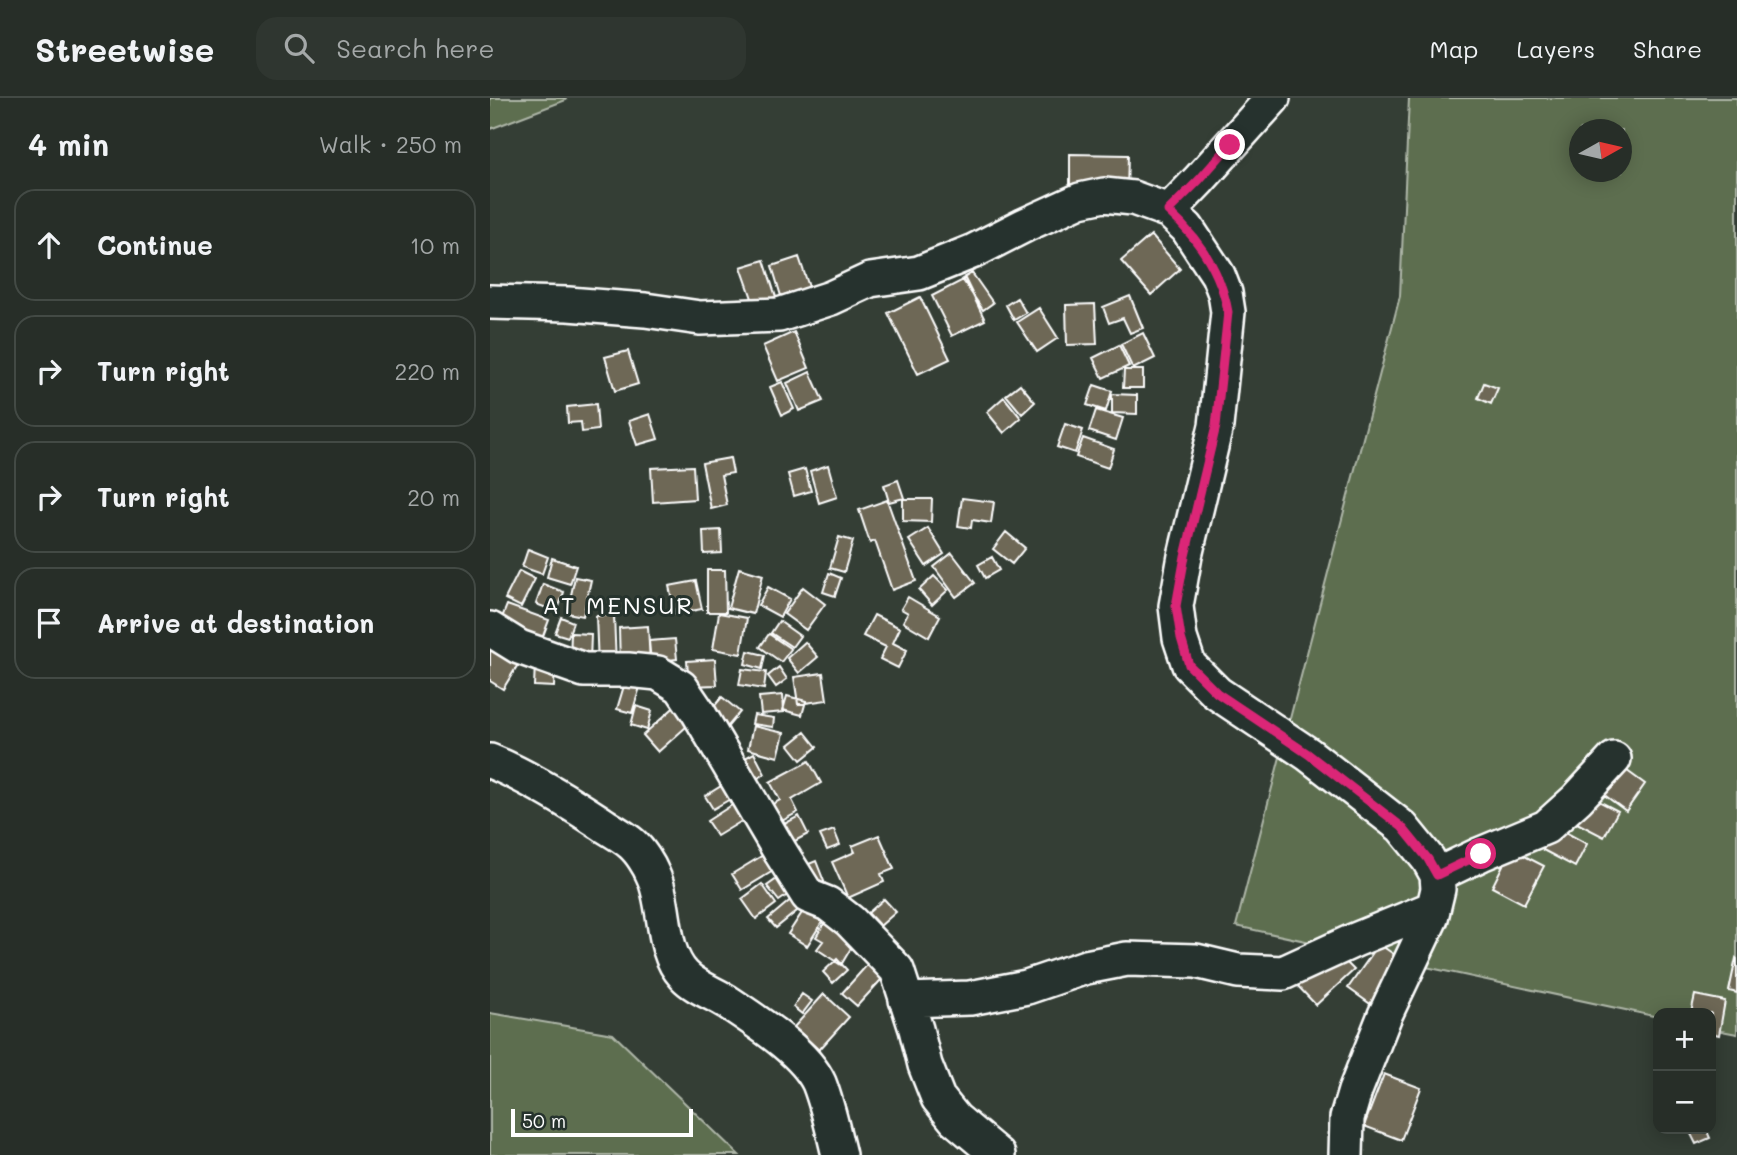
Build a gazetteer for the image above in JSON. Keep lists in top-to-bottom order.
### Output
{
  "districts": ["AT MENSUR"],
  "scale_bar": "50 m",
  "north": "right",
  "page": {
    "header": "Streetwise",
    "search": "Search here",
    "nav": ["Map", "Layers", "Share"],
    "heading": ["4 min", "Walk · 250 m"],
    "list": [
      ["Continue", "10 m"],
      ["Turn right", "220 m"],
      ["Turn right", "20 m"],
      "Arrive at destination"
    ],
    "map_buttons": ["+", "−"],
    "scale": "50 m"
  }
}
